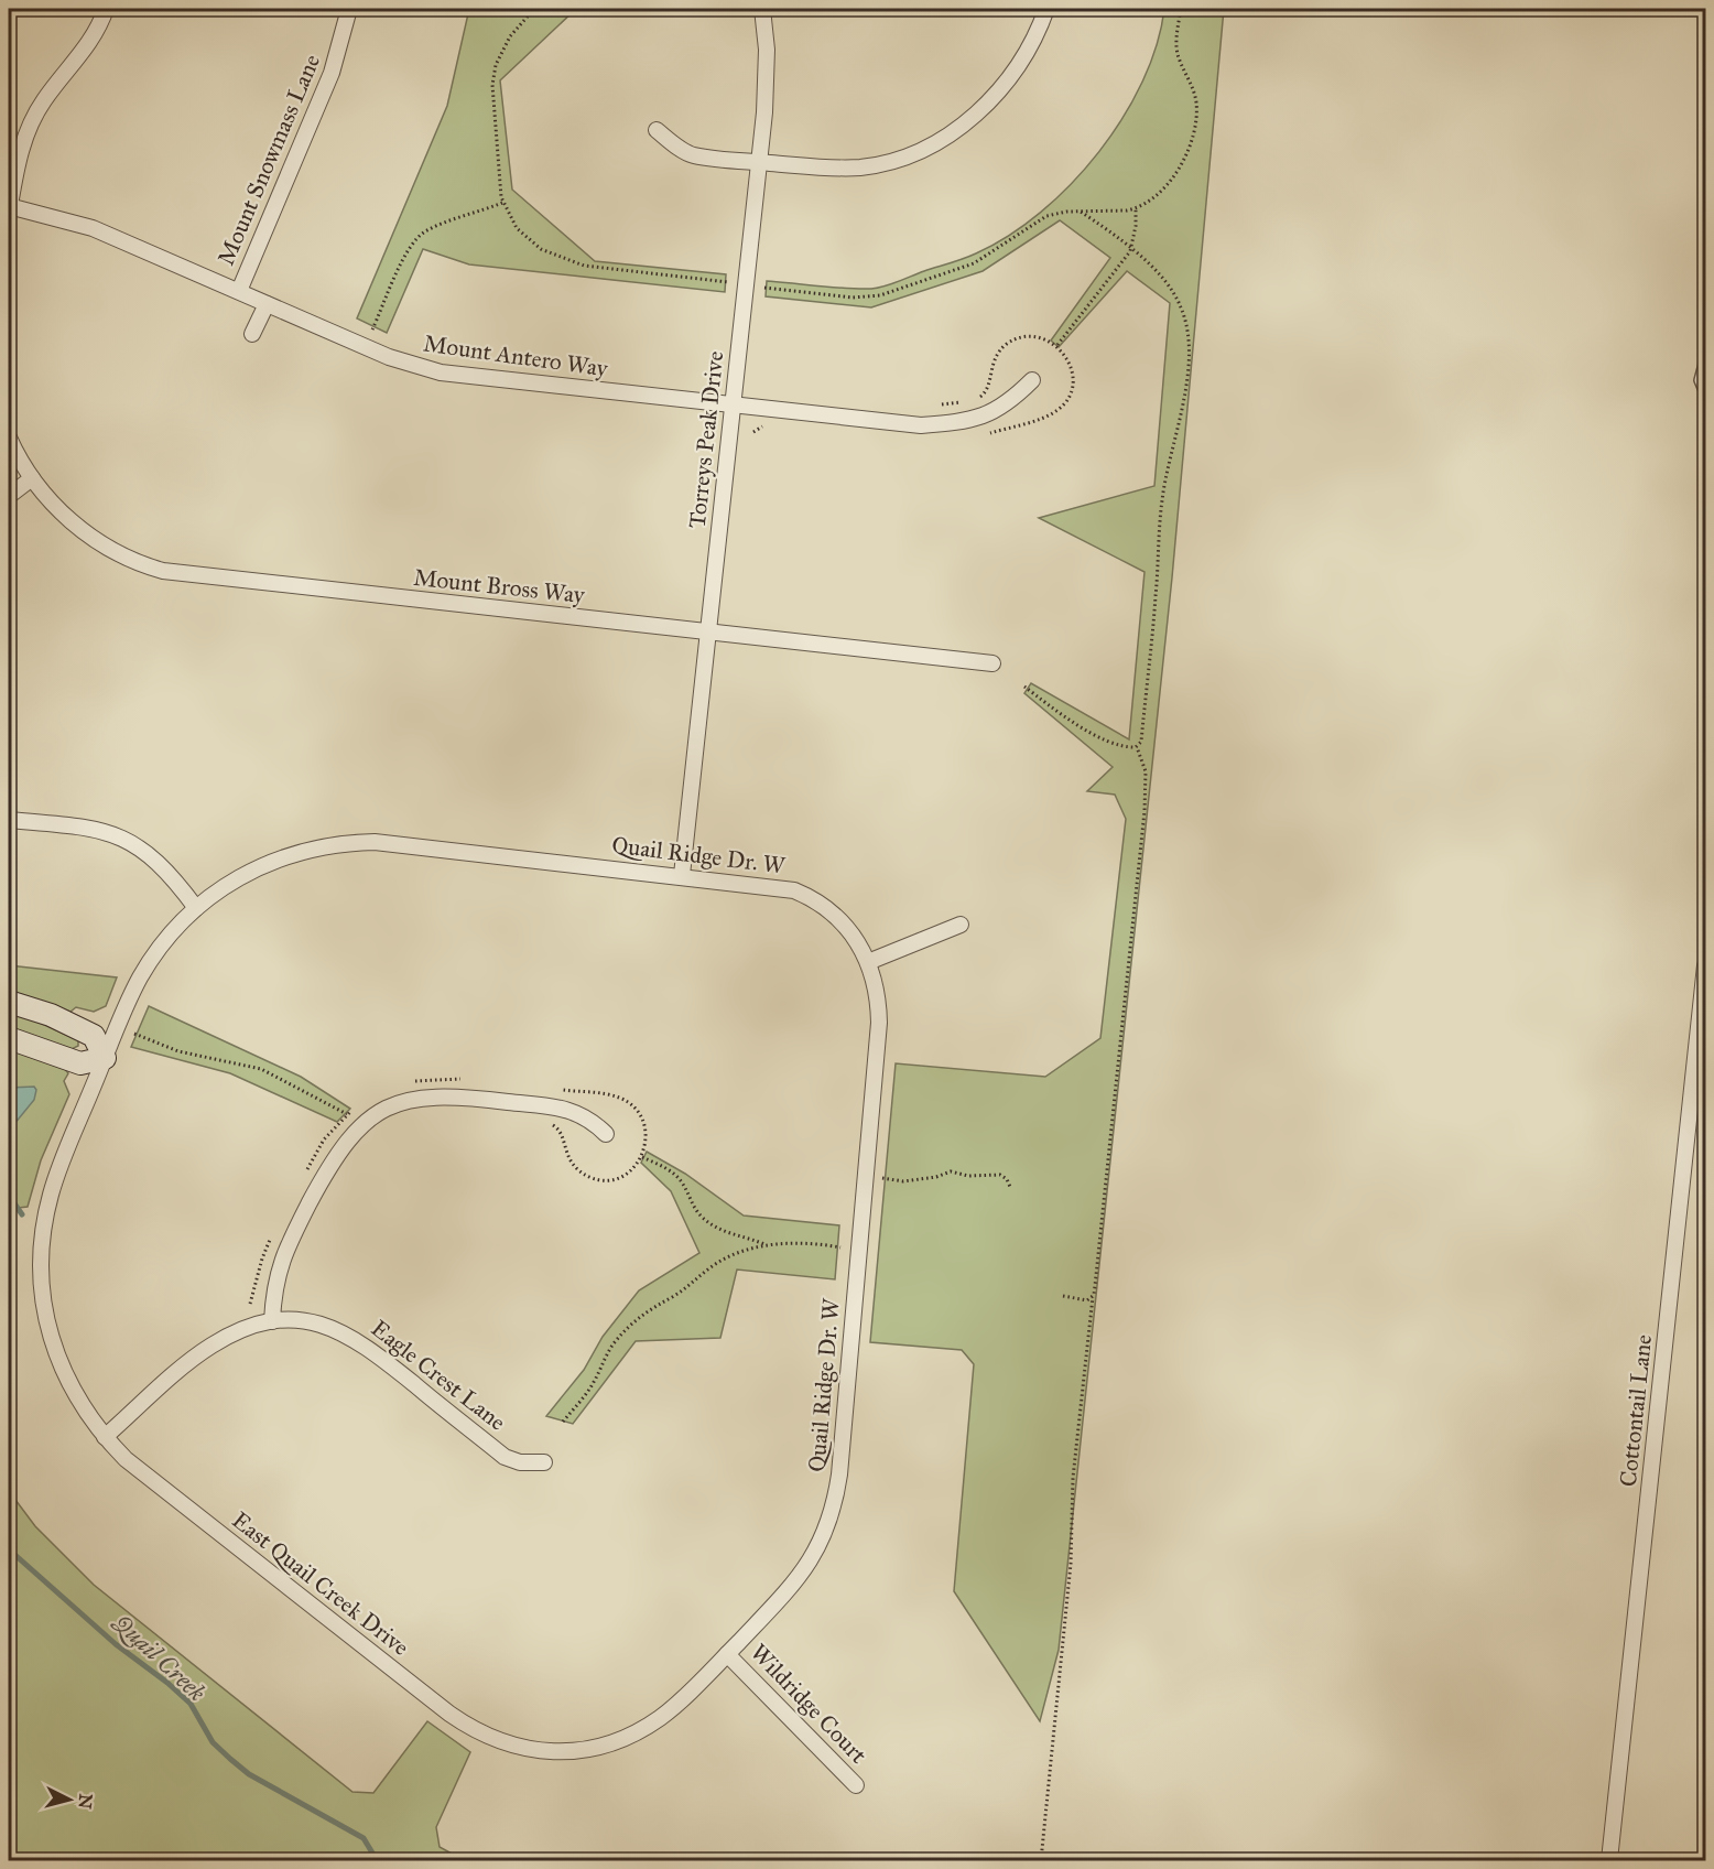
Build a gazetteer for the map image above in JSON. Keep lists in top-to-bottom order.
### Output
{
  "streets": {
    "street": [
      "Mount Snowmass Lane",
      "Mount Antero Way",
      "Torreys Peak Drive",
      "Mount Bross Way",
      "Quail Ridge Dr. W",
      "Eagle Crest Lane",
      "Cottontail Lane",
      "East Quail Creek Drive",
      "Wildridge Court"
    ]
  },
  "crossings": [
    ["Mount Snowmass Lane", "Mount Antero Way"],
    ["Mount Antero Way", "Torreys Peak Drive"],
    ["Torreys Peak Drive", "Mount Bross Way"],
    ["Torreys Peak Drive", "Quail Ridge Dr. W"],
    ["Quail Ridge Dr. W", "East Quail Creek Drive"],
    ["Eagle Crest Lane", "East Quail Creek Drive"],
    ["East Quail Creek Drive", "Wildridge Court"]
  ],
  "water": ["Quail Creek"],
  "north": "right"
}
